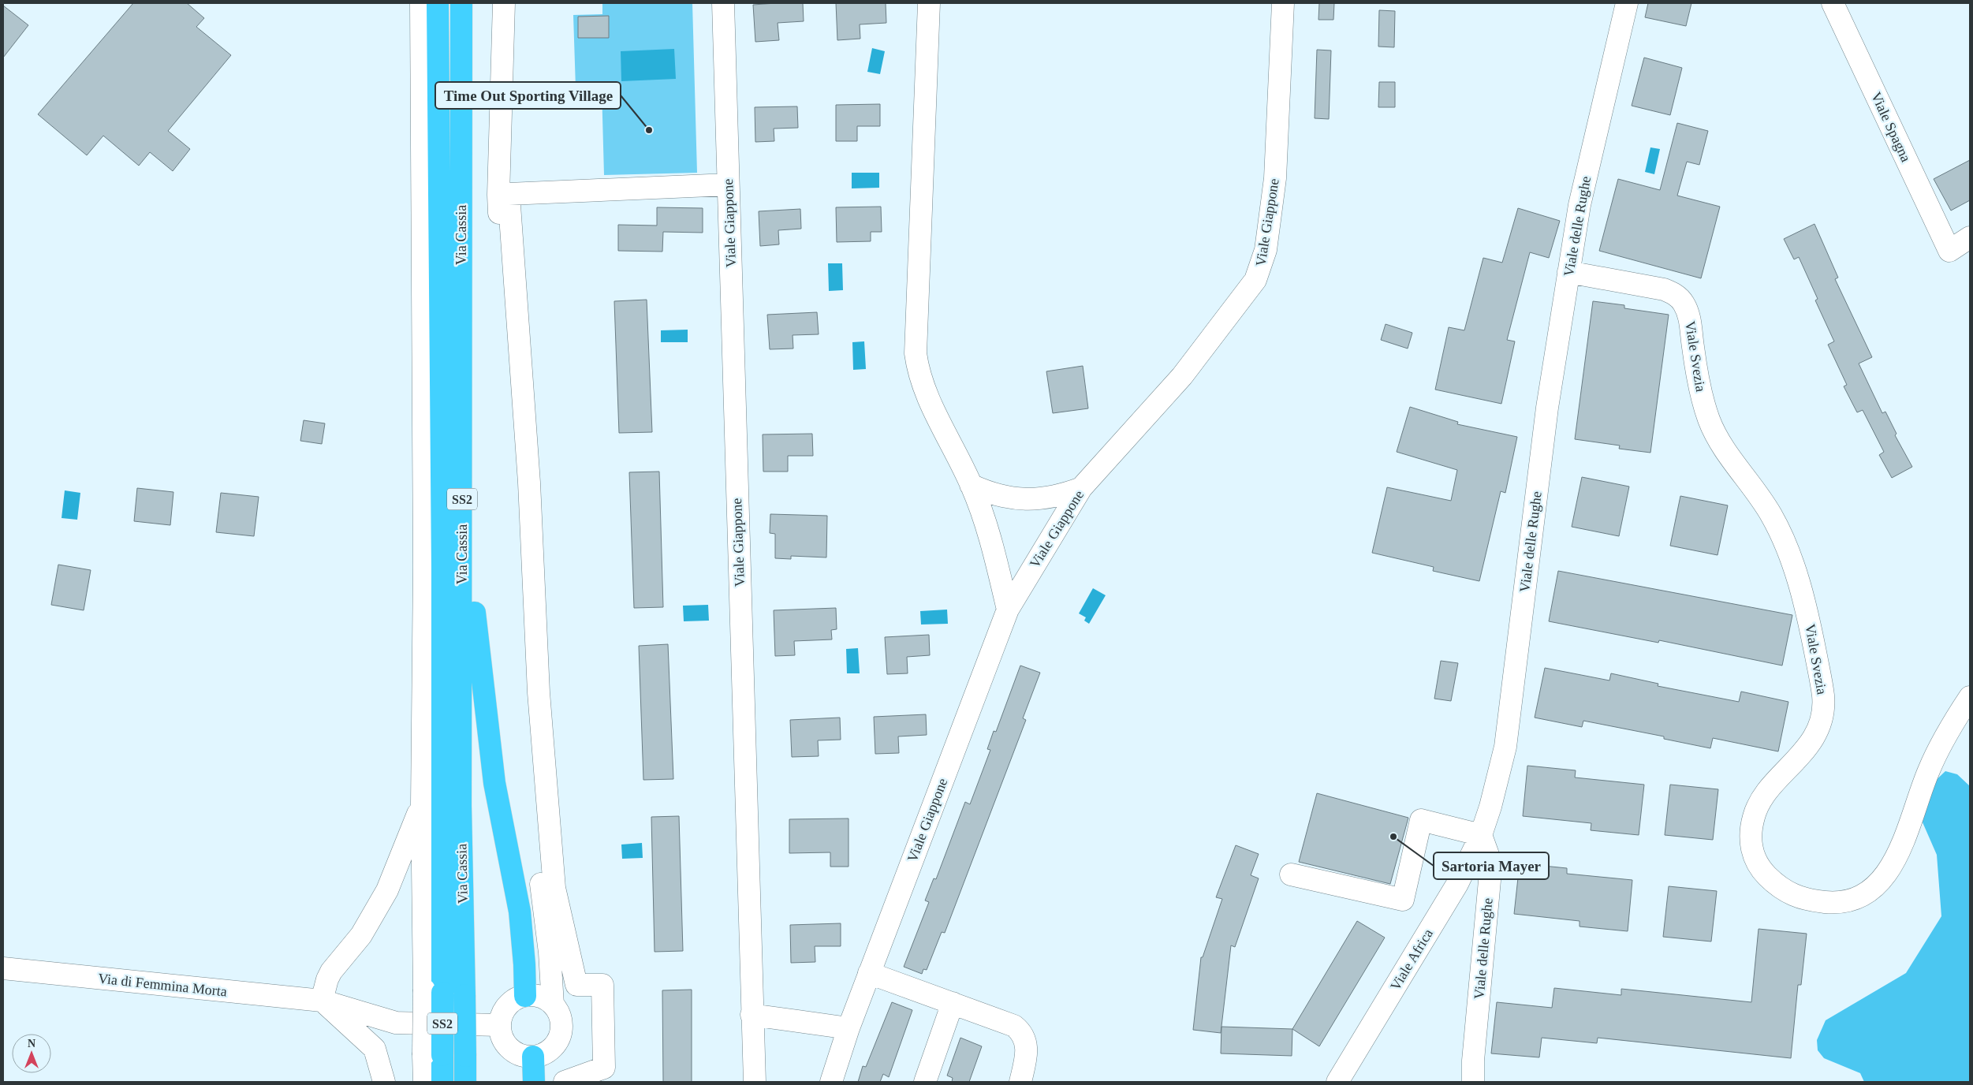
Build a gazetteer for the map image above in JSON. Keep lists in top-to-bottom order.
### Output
{
  "streets": {
    "highway": ["Via Cassia", "SS2"],
    "street": [
      "Viale Spagna",
      "Viale Giappone",
      "Viale delle Rughe",
      "Viale Svezia",
      "Viale Africa",
      "Via di Femmina Morta"
    ]
  },
  "crossings": [
    ["Viale delle Rughe", "Viale Svezia"],
    ["Viale delle Rughe", "Viale Africa"]
  ],
  "places": ["Time Out Sporting Village", "Sartoria Mayer"],
  "north": "top"
}
